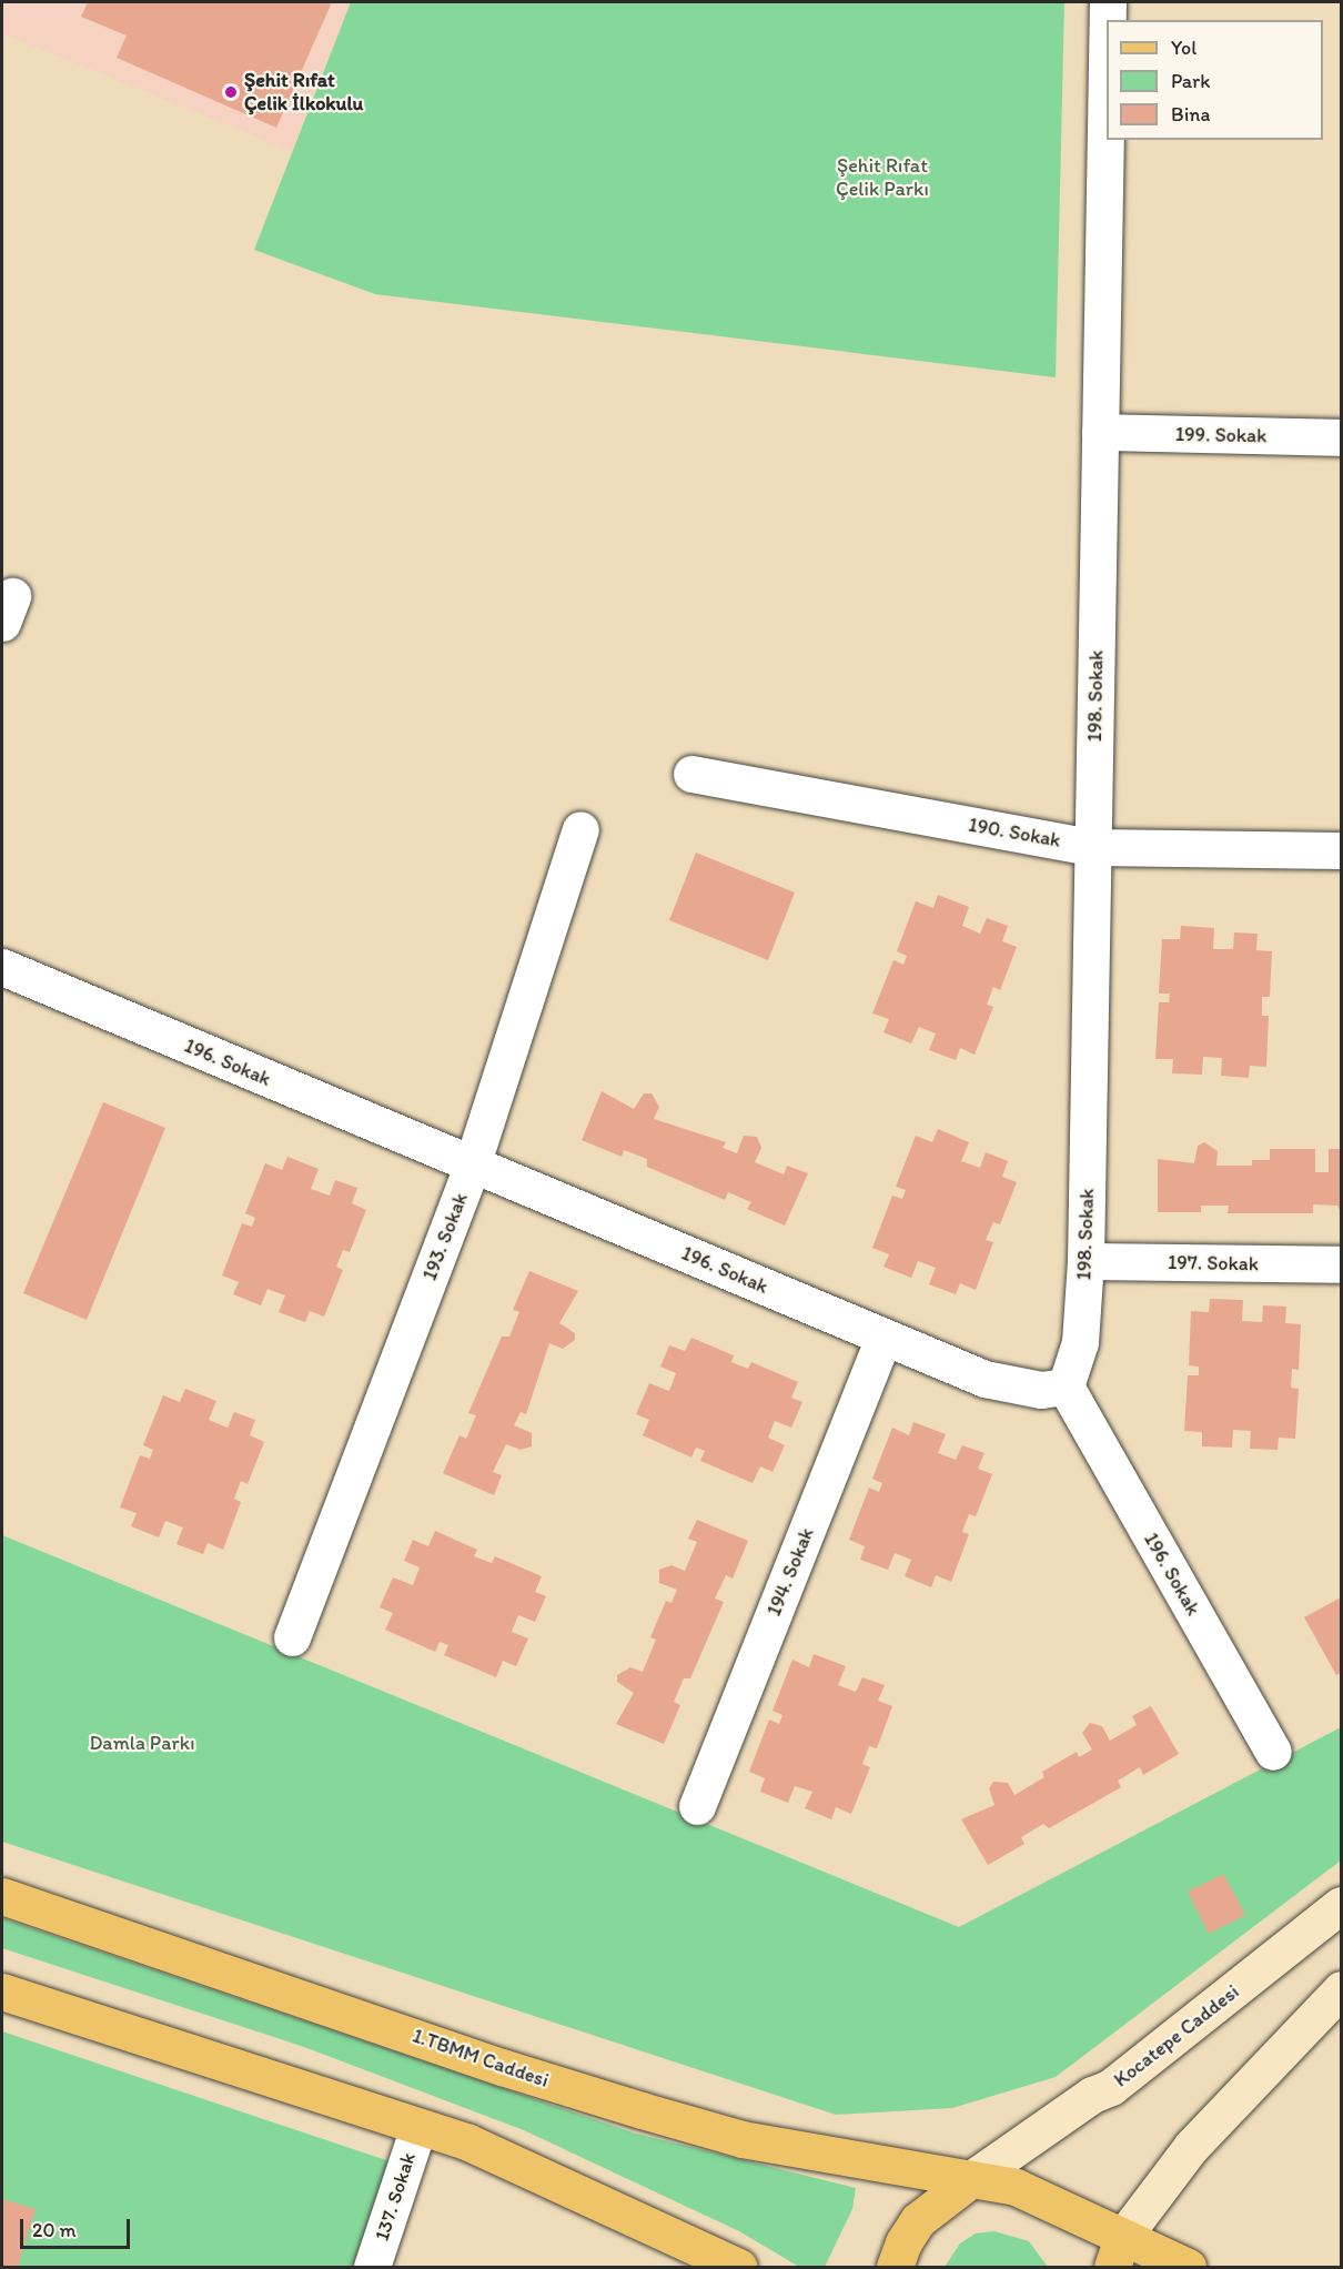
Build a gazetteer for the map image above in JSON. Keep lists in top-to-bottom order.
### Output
{
  "streets": {
    "main road": ["Kocatepe Caddesi", "1.TBMM Caddesi"],
    "street": [
      "199. Sokak",
      "198. Sokak",
      "190. Sokak",
      "196. Sokak",
      "193. Sokak",
      "197. Sokak",
      "194. Sokak",
      "137. Sokak"
    ]
  },
  "crossings": [
    ["199. Sokak", "198. Sokak"],
    ["198. Sokak", "190. Sokak"],
    ["198. Sokak", "196. Sokak"],
    ["198. Sokak", "197. Sokak"],
    ["196. Sokak", "193. Sokak"],
    ["196. Sokak", "194. Sokak"],
    ["Kocatepe Caddesi", "1.TBMM Caddesi"]
  ],
  "parks": ["Şehit Rıfat Çelik Parkı", "Damla Parkı"],
  "places": ["Şehit Rıfat Çelik İlkokulu"],
  "legend": ["Yol", "Park", "Bina"],
  "scale_bar": "20 m"
}
